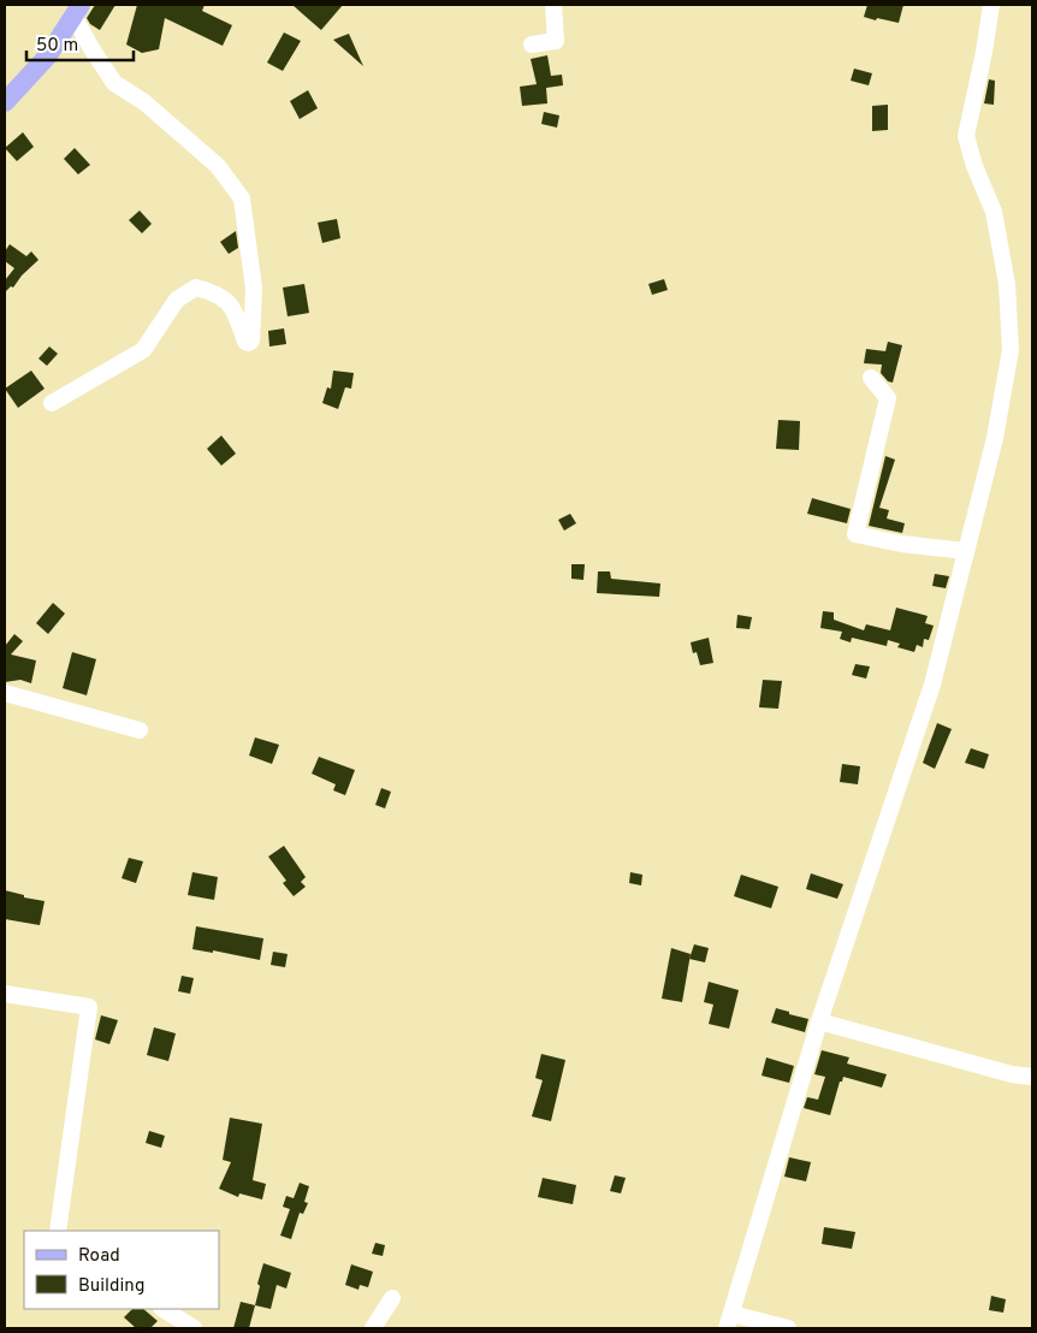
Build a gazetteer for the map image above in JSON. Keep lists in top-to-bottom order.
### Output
{
  "legend": ["Road", "Building"],
  "scale_bar": "50 m"
}
